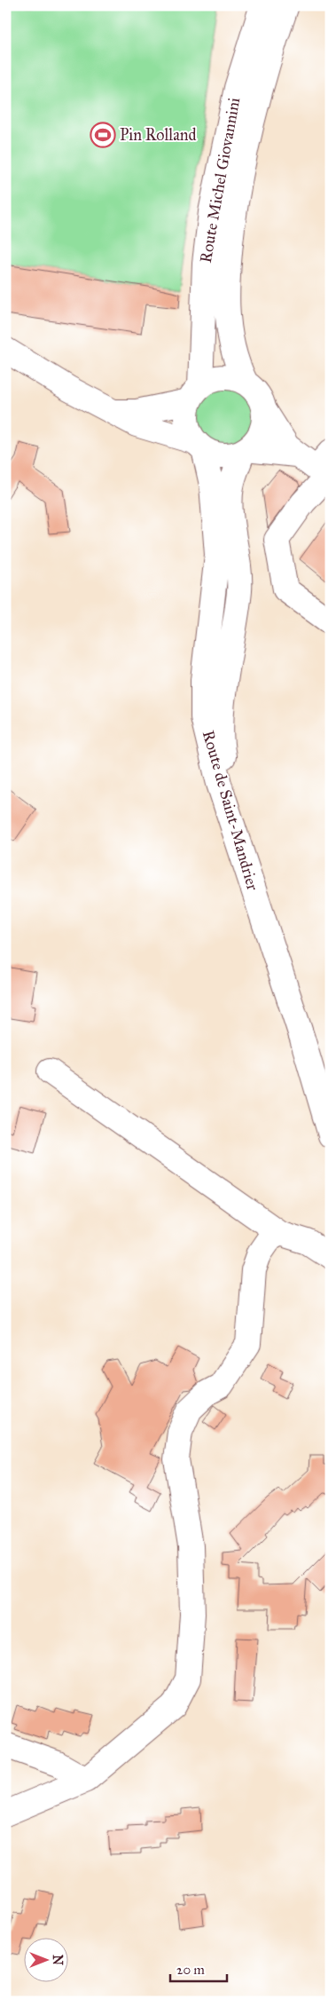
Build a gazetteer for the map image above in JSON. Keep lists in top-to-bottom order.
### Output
{
  "streets": {
    "main road": ["Route Michel Giovannini", "Route de Saint-Mandrier"]
  },
  "crossings": [
    ["Route Michel Giovannini", "Route de Saint-Mandrier"]
  ],
  "places": {
    "sports": ["Pin Rolland"]
  },
  "scale_bar": "20 m",
  "north": "right"
}
